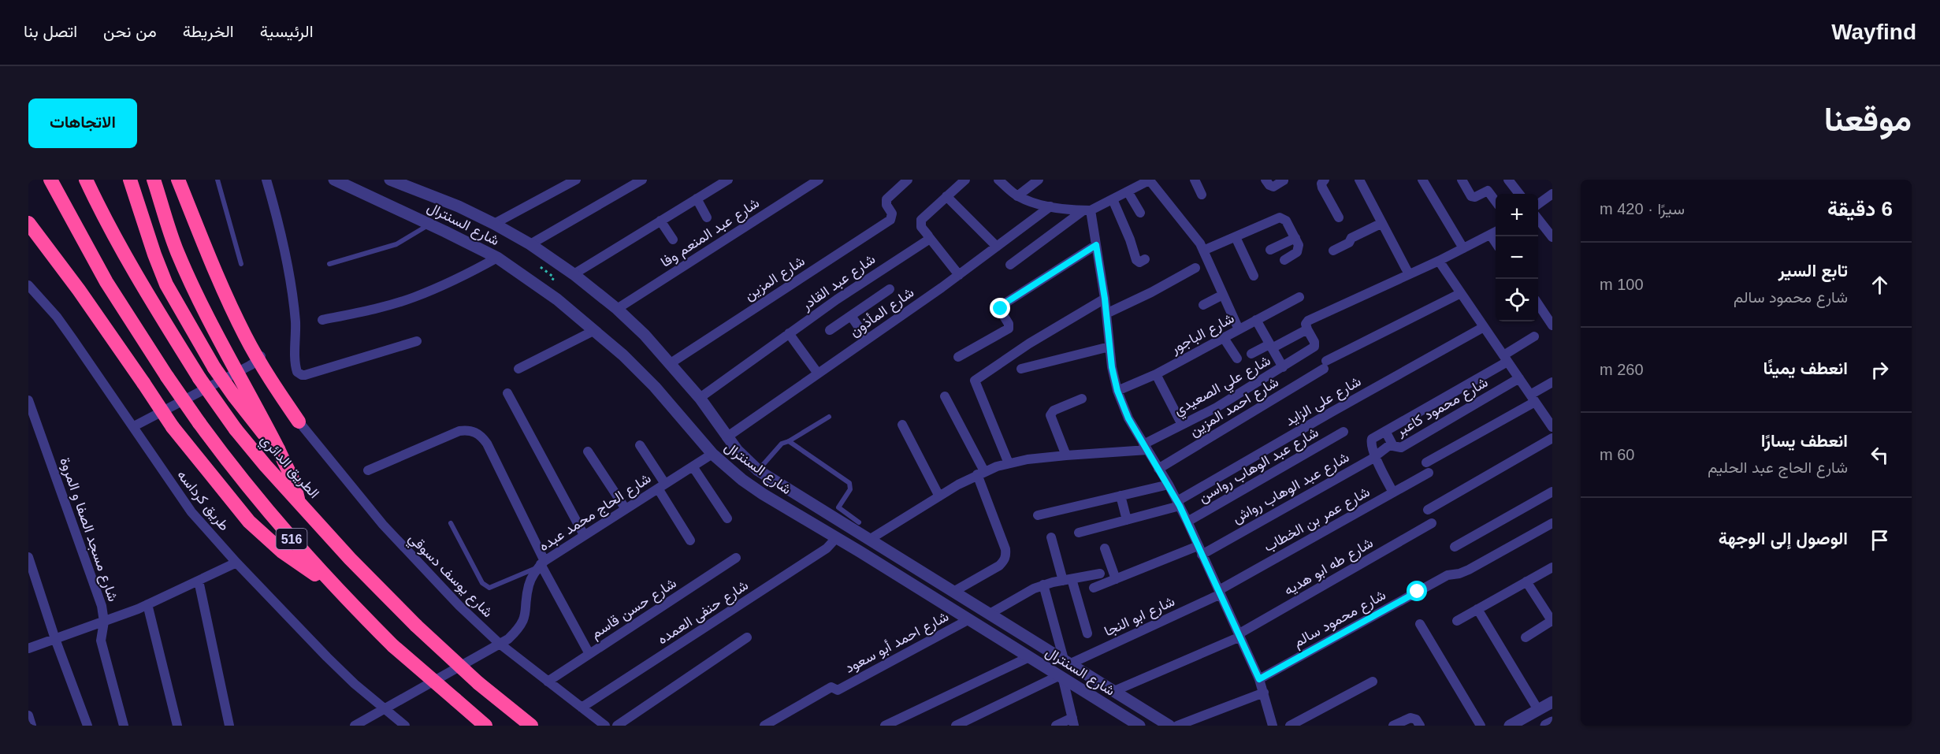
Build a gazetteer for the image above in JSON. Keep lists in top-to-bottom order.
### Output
{
  "streets": {
    "highway": ["الطريق الدائري", "516"],
    "street": [
      "شارع السنترال",
      "شارع عبد المنعم وفا",
      "شارع المزين",
      "شارع عبد القادر",
      "شارع المأذون",
      "شارع الباجور",
      "شارع علي الصعيدي",
      "شارع على الزايد",
      "شارع احمد المزين",
      "شارع محمود كاعبر",
      "شارع عبد الوهاب رواسن",
      "شارع عبد الوهاب رواش",
      "طريق كرداسه",
      "شارع الحاج محمد عبده",
      "شارع عمر بن الخطاب",
      "شارع مسجد الصفا و المروة",
      "شارع طه ابو هديه",
      "شارع يوسف دسوقي",
      "شارع حسن قاسم",
      "شارع حنفى العمده",
      "شارع ابو النجا",
      "شارع محمود سالم",
      "شارع احمد أبو سعود"
    ]
  },
  "crossings": [
    ["شارع السنترال", "شارع عبد المنعم وفا"],
    ["شارع السنترال", "شارع المزين"],
    ["شارع السنترال", "شارع عبد القادر"],
    ["شارع السنترال", "شارع المأذون"],
    ["شارع السنترال", "شارع الحاج محمد عبده"],
    ["شارع السنترال", "شارع طه ابو هديه"],
    ["شارع السنترال", "شارع حنفى العمده"],
    ["شارع السنترال", "شارع ابو النجا"],
    ["شارع السنترال", "شارع احمد أبو سعود"],
    ["شارع محمود كاعبر", "شارع عبد الوهاب رواش"],
    ["طريق كرداسه", "شارع الحاج محمد عبده"],
    ["شارع الحاج محمد عبده", "شارع يوسف دسوقي"],
    ["شارع عمر بن الخطاب", "شارع ابو النجا"],
    ["شارع يوسف دسوقي", "شارع حسن قاسم"],
    ["شارع يوسف دسوقي", "شارع حنفى العمده"]
  ],
  "page": {
    "header": "Wayfind",
    "nav": [
      "الرئيسية",
      "الخريطة",
      "من نحن",
      "اتصل بنا"
    ],
    "title": "موقعنا",
    "buttons": "الاتجاهات",
    "heading": ["6 دقيقة", "سيرًا · 420 m"],
    "map_buttons": ["+", "−"],
    "list": [
      ["تابع السير", "شارع محمود سالم", "100 m"],
      ["انعطف يمينًا", "260 m"],
      ["انعطف يسارًا", "شارع الحاج عبد الحليم", "60 m"],
      "الوصول إلى الوجهة"
    ]
  }
}
